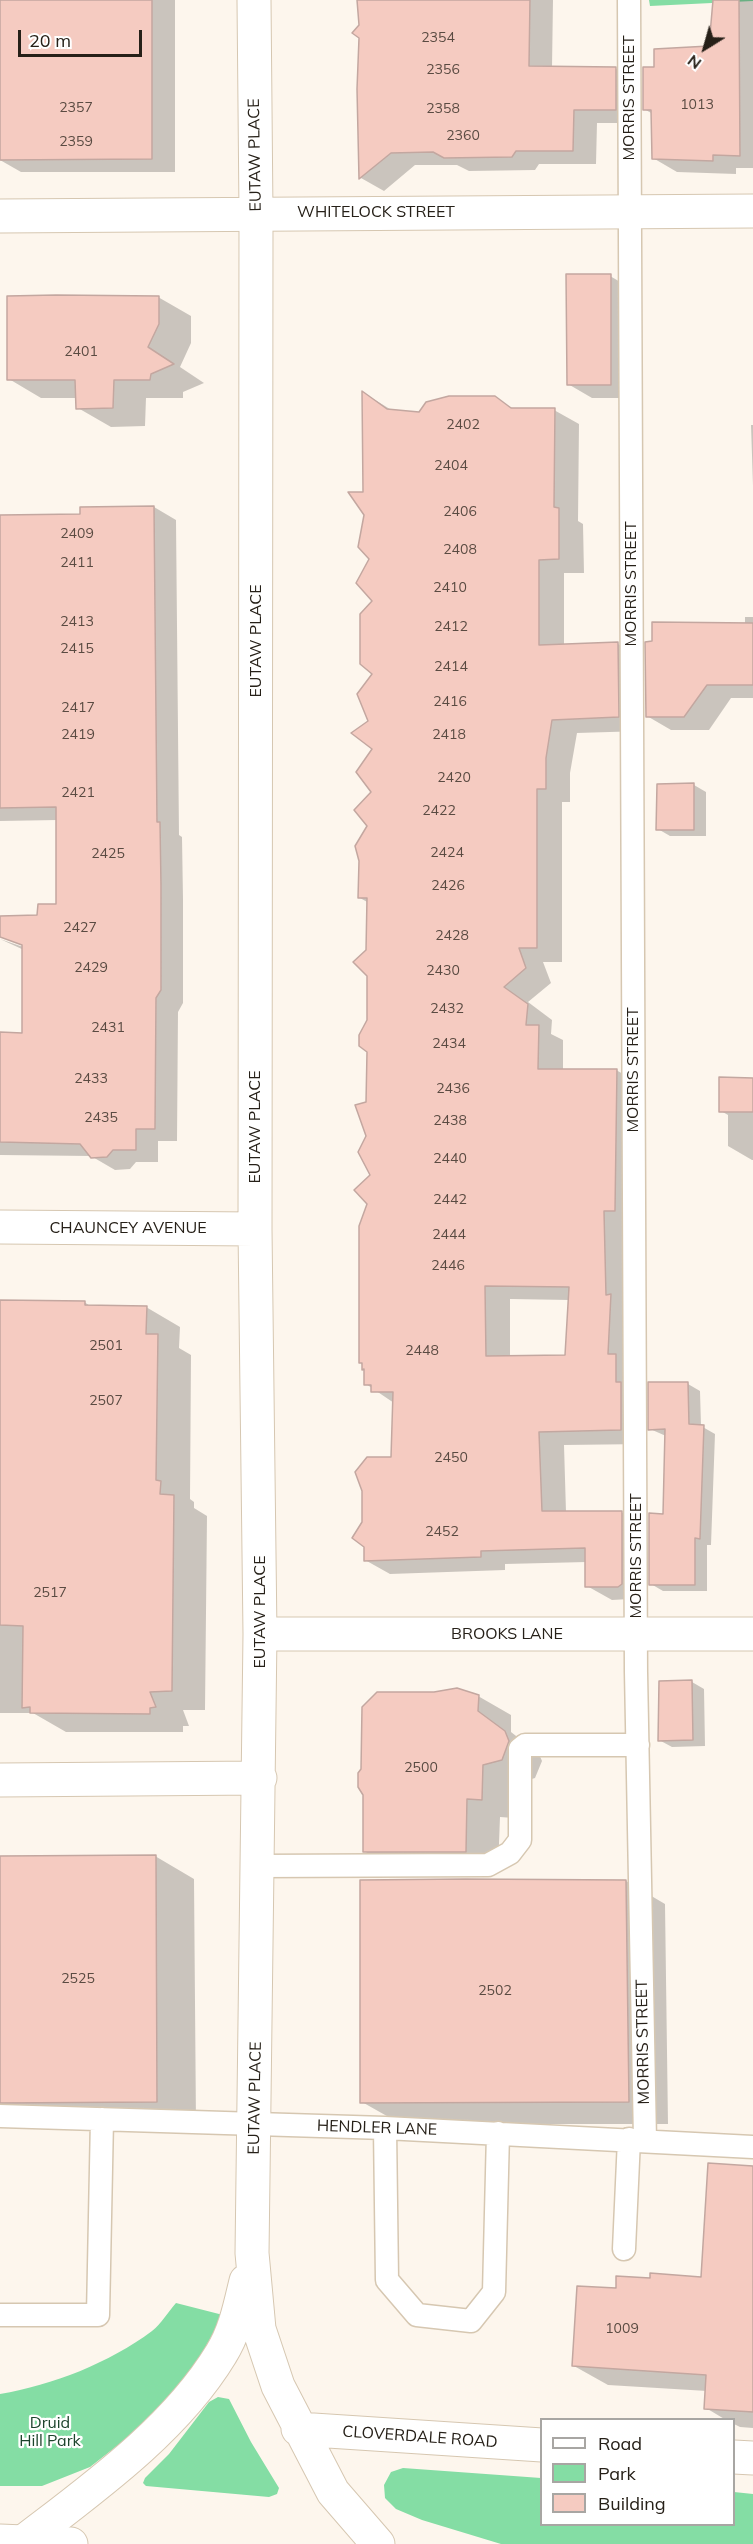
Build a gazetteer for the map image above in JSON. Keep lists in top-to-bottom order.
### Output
{
  "streets": {
    "street": [
      "EUTAW PLACE",
      "WHITELOCK STREET",
      "CHAUNCEY AVENUE",
      "BROOKS LANE",
      "CLOVERDALE ROAD"
    ],
    "lane": ["MORRIS STREET", "HENDLER LANE"]
  },
  "crossings": [
    ["MORRIS STREET", "WHITELOCK STREET"],
    ["MORRIS STREET", "BROOKS LANE"],
    ["MORRIS STREET", "HENDLER LANE"],
    ["EUTAW PLACE", "WHITELOCK STREET"],
    ["EUTAW PLACE", "CHAUNCEY AVENUE"],
    ["EUTAW PLACE", "BROOKS LANE"],
    ["EUTAW PLACE", "HENDLER LANE"],
    ["EUTAW PLACE", "CLOVERDALE ROAD"]
  ],
  "parks": ["Druid Hill Park"],
  "house_numbers": [
    "2354",
    "2356",
    "1013",
    "2357",
    "2358",
    "2360",
    "2359",
    "2401",
    "2402",
    "2404",
    "2406",
    "2409",
    "2408",
    "2411",
    "2410",
    "2413",
    "2412",
    "2415",
    "2414",
    "2416",
    "2417",
    "2419",
    "2418",
    "2420",
    "2421",
    "2422",
    "2424",
    "2425",
    "2426",
    "2427",
    "2428",
    "2429",
    "2430",
    "2432",
    "2431",
    "2434",
    "2433",
    "2436",
    "2435",
    "2438",
    "2440",
    "2442",
    "2444",
    "2446",
    "2501",
    "2448",
    "2507",
    "2450",
    "2452",
    "2517",
    "2500",
    "2525",
    "2502",
    "1009"
  ],
  "legend": ["Road", "Park", "Building"],
  "scale_bar": "20 m",
  "north": "bottom left"
}
